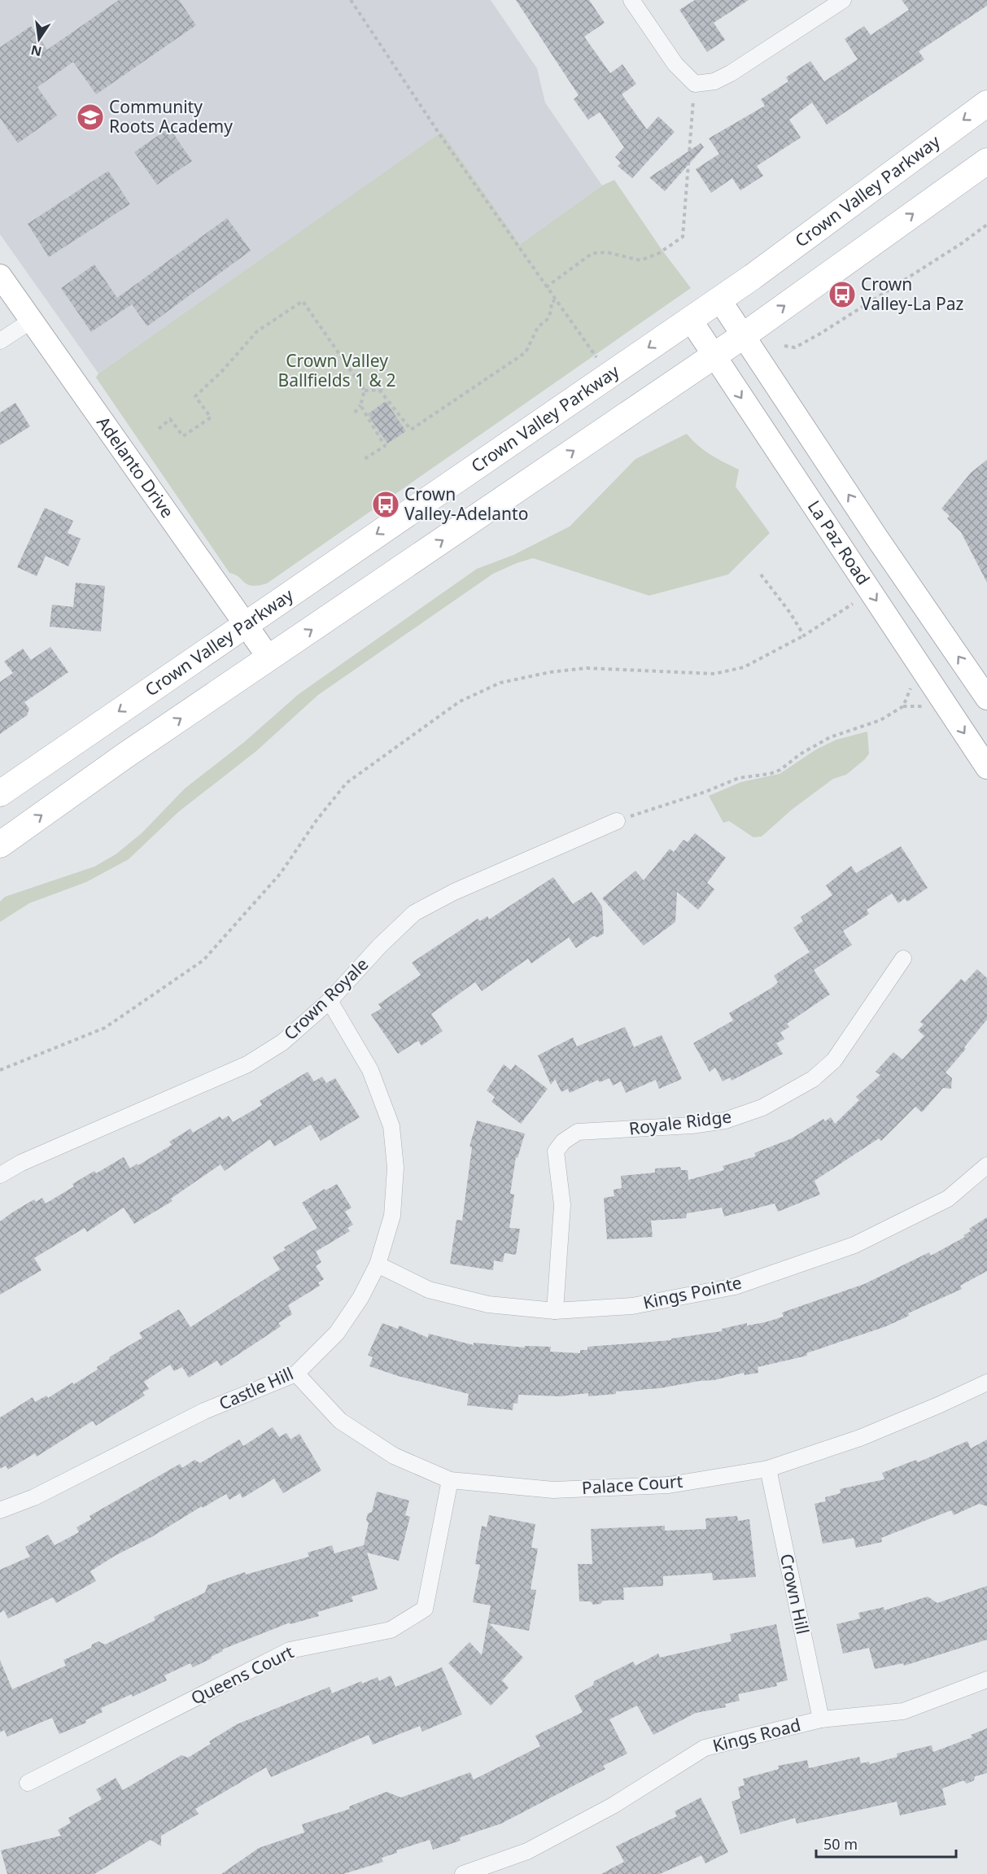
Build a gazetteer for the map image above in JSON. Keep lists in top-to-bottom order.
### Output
{
  "streets": {
    "main road": ["Crown Valley Parkway", "Adelanto Drive", "La Paz Road"],
    "street": [
      "Crown Royale",
      "Royale Ridge",
      "Kings Pointe",
      "Castle Hill",
      "Palace Court",
      "Crown Hill",
      "Queens Court",
      "Kings Road"
    ]
  },
  "crossings": [
    ["Crown Valley Parkway", "Adelanto Drive"],
    ["Crown Valley Parkway", "La Paz Road"],
    ["Crown Royale", "Castle Hill"],
    ["Royale Ridge", "Kings Pointe"],
    ["Kings Pointe", "Castle Hill"],
    ["Castle Hill", "Palace Court"],
    ["Palace Court", "Crown Hill"],
    ["Palace Court", "Queens Court"],
    ["Crown Hill", "Kings Road"]
  ],
  "parks": ["Crown Valley Ballfields 1 & 2"],
  "places": {
    "school or university": ["Community Roots Academy"],
    "bus stop": ["Crown Valley-La Paz", "Crown Valley-Adelanto"]
  },
  "scale_bar": "50 m",
  "north": "bottom"
}
